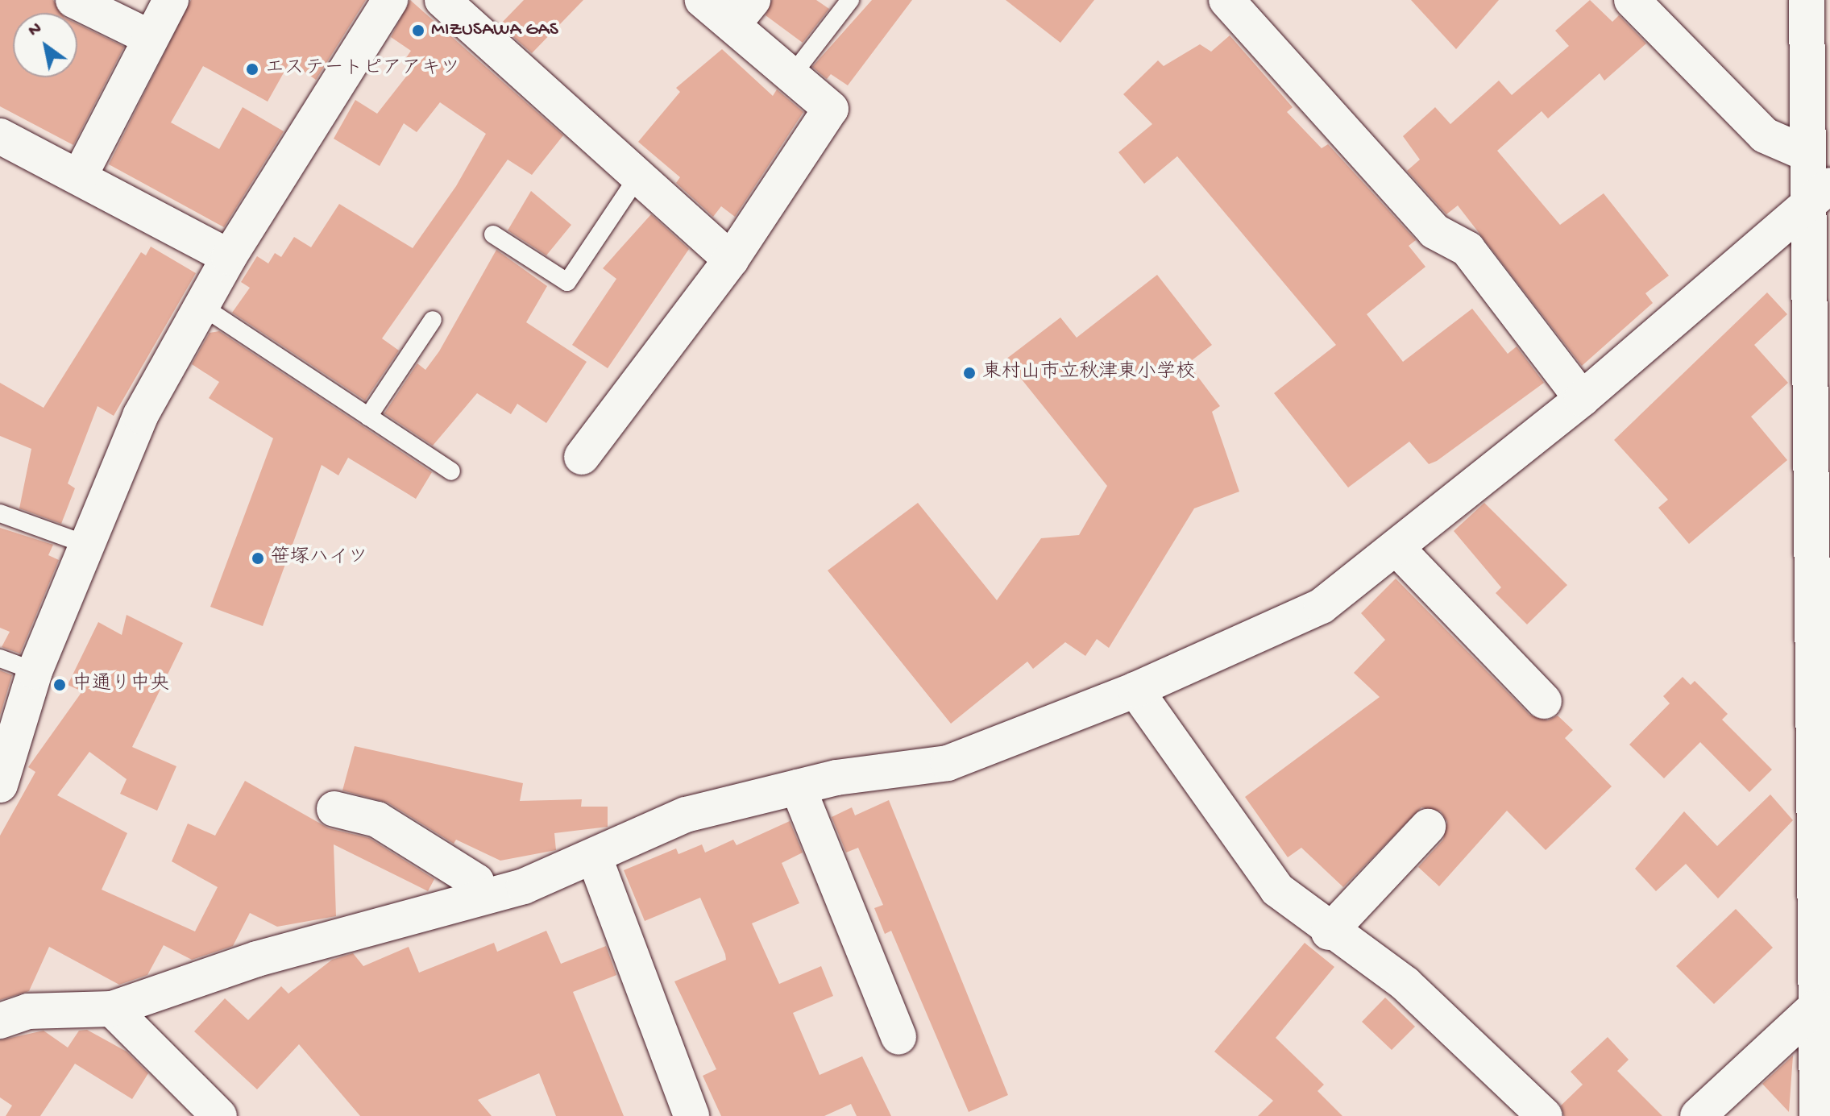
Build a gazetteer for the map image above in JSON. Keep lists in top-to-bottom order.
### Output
{
  "places": [
    "MIZUSAWA GAS",
    "エステートピアアキツ",
    "東村山市立秋津東小学校",
    "笹塚ハイツ",
    "中通り中央"
  ],
  "north": "top left"
}
